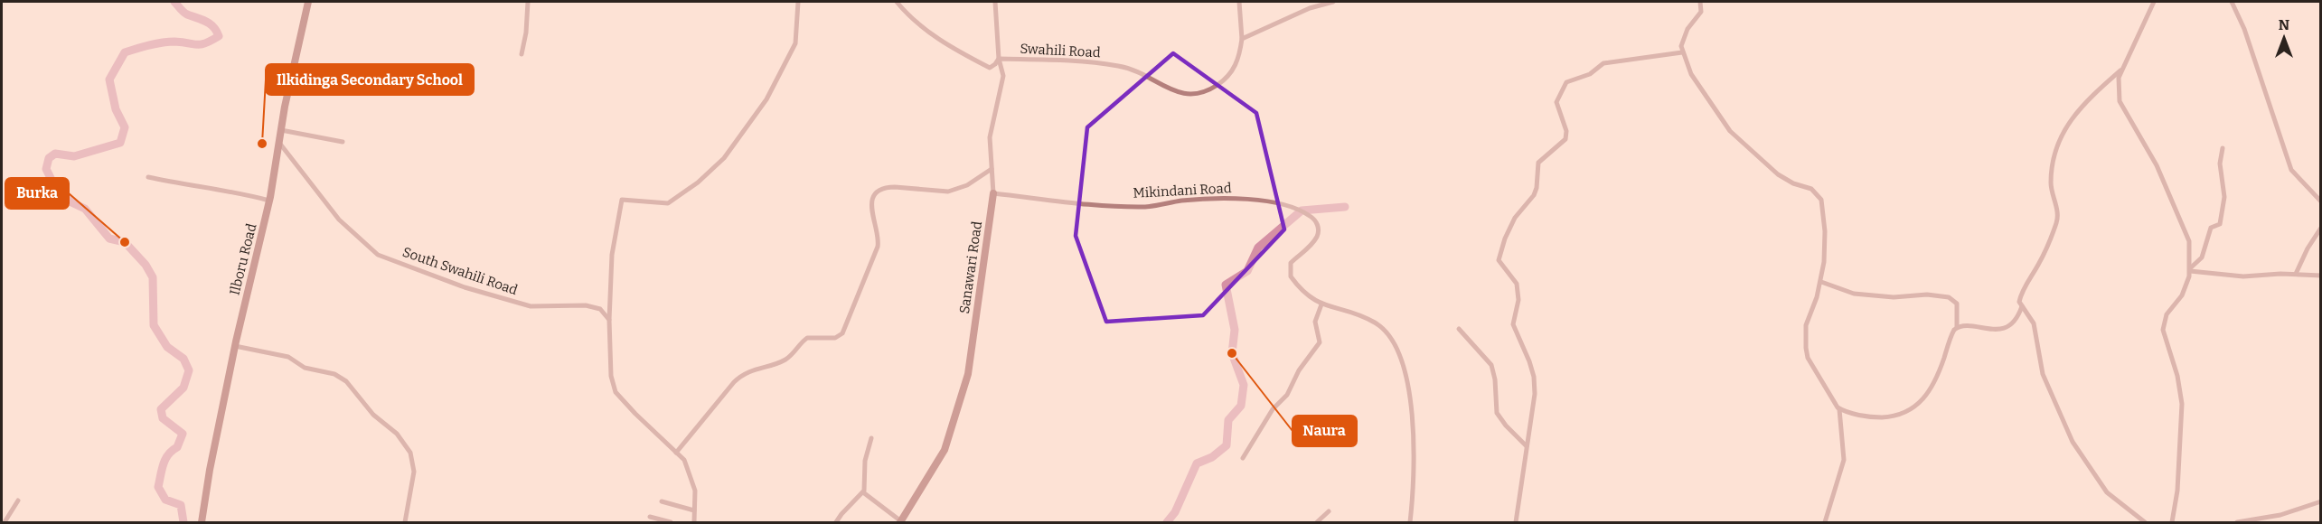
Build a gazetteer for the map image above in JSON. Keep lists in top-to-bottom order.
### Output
{
  "streets": {
    "street": [
      "Swahili Road",
      "Mikindani Road",
      "Ilboru Road",
      "Sanawari Road",
      "South Swahili Road"
    ]
  },
  "crossings": [
    ["Swahili Road", "Sanawari Road"],
    ["Mikindani Road", "Sanawari Road"],
    ["Ilboru Road", "South Swahili Road"]
  ],
  "places": ["Ilkidinga Secondary School", "Burka", "Naura"],
  "north": "top"
}
